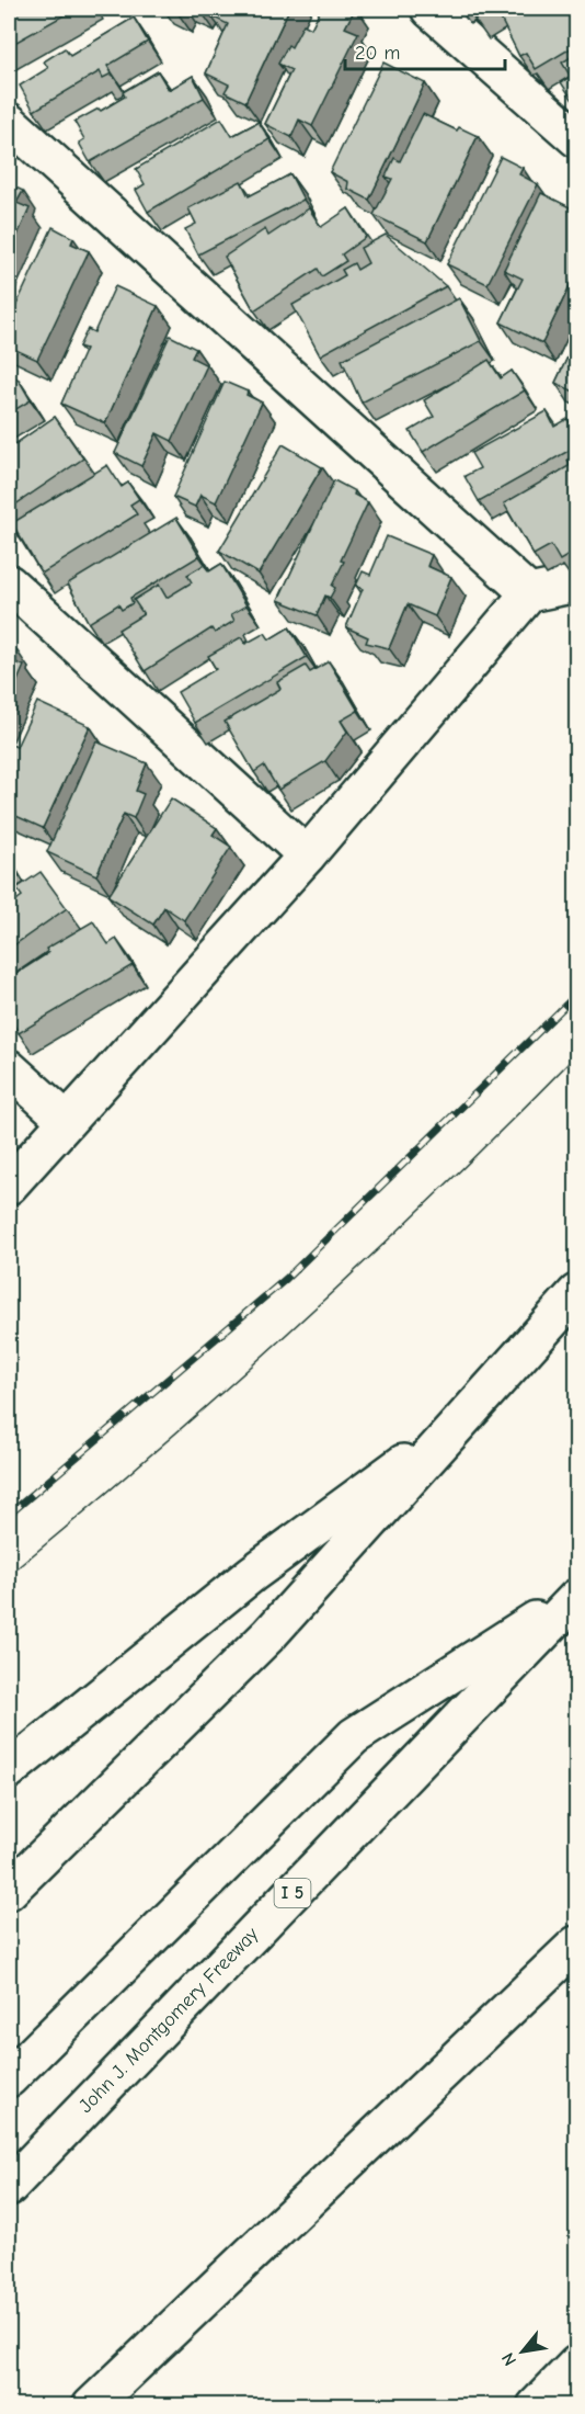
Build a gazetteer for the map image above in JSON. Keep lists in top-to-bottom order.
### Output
{
  "streets": {
    "main road": ["I 5", "John J. Montgomery Freeway"]
  },
  "scale_bar": "20 m",
  "north": "bottom left"
}
